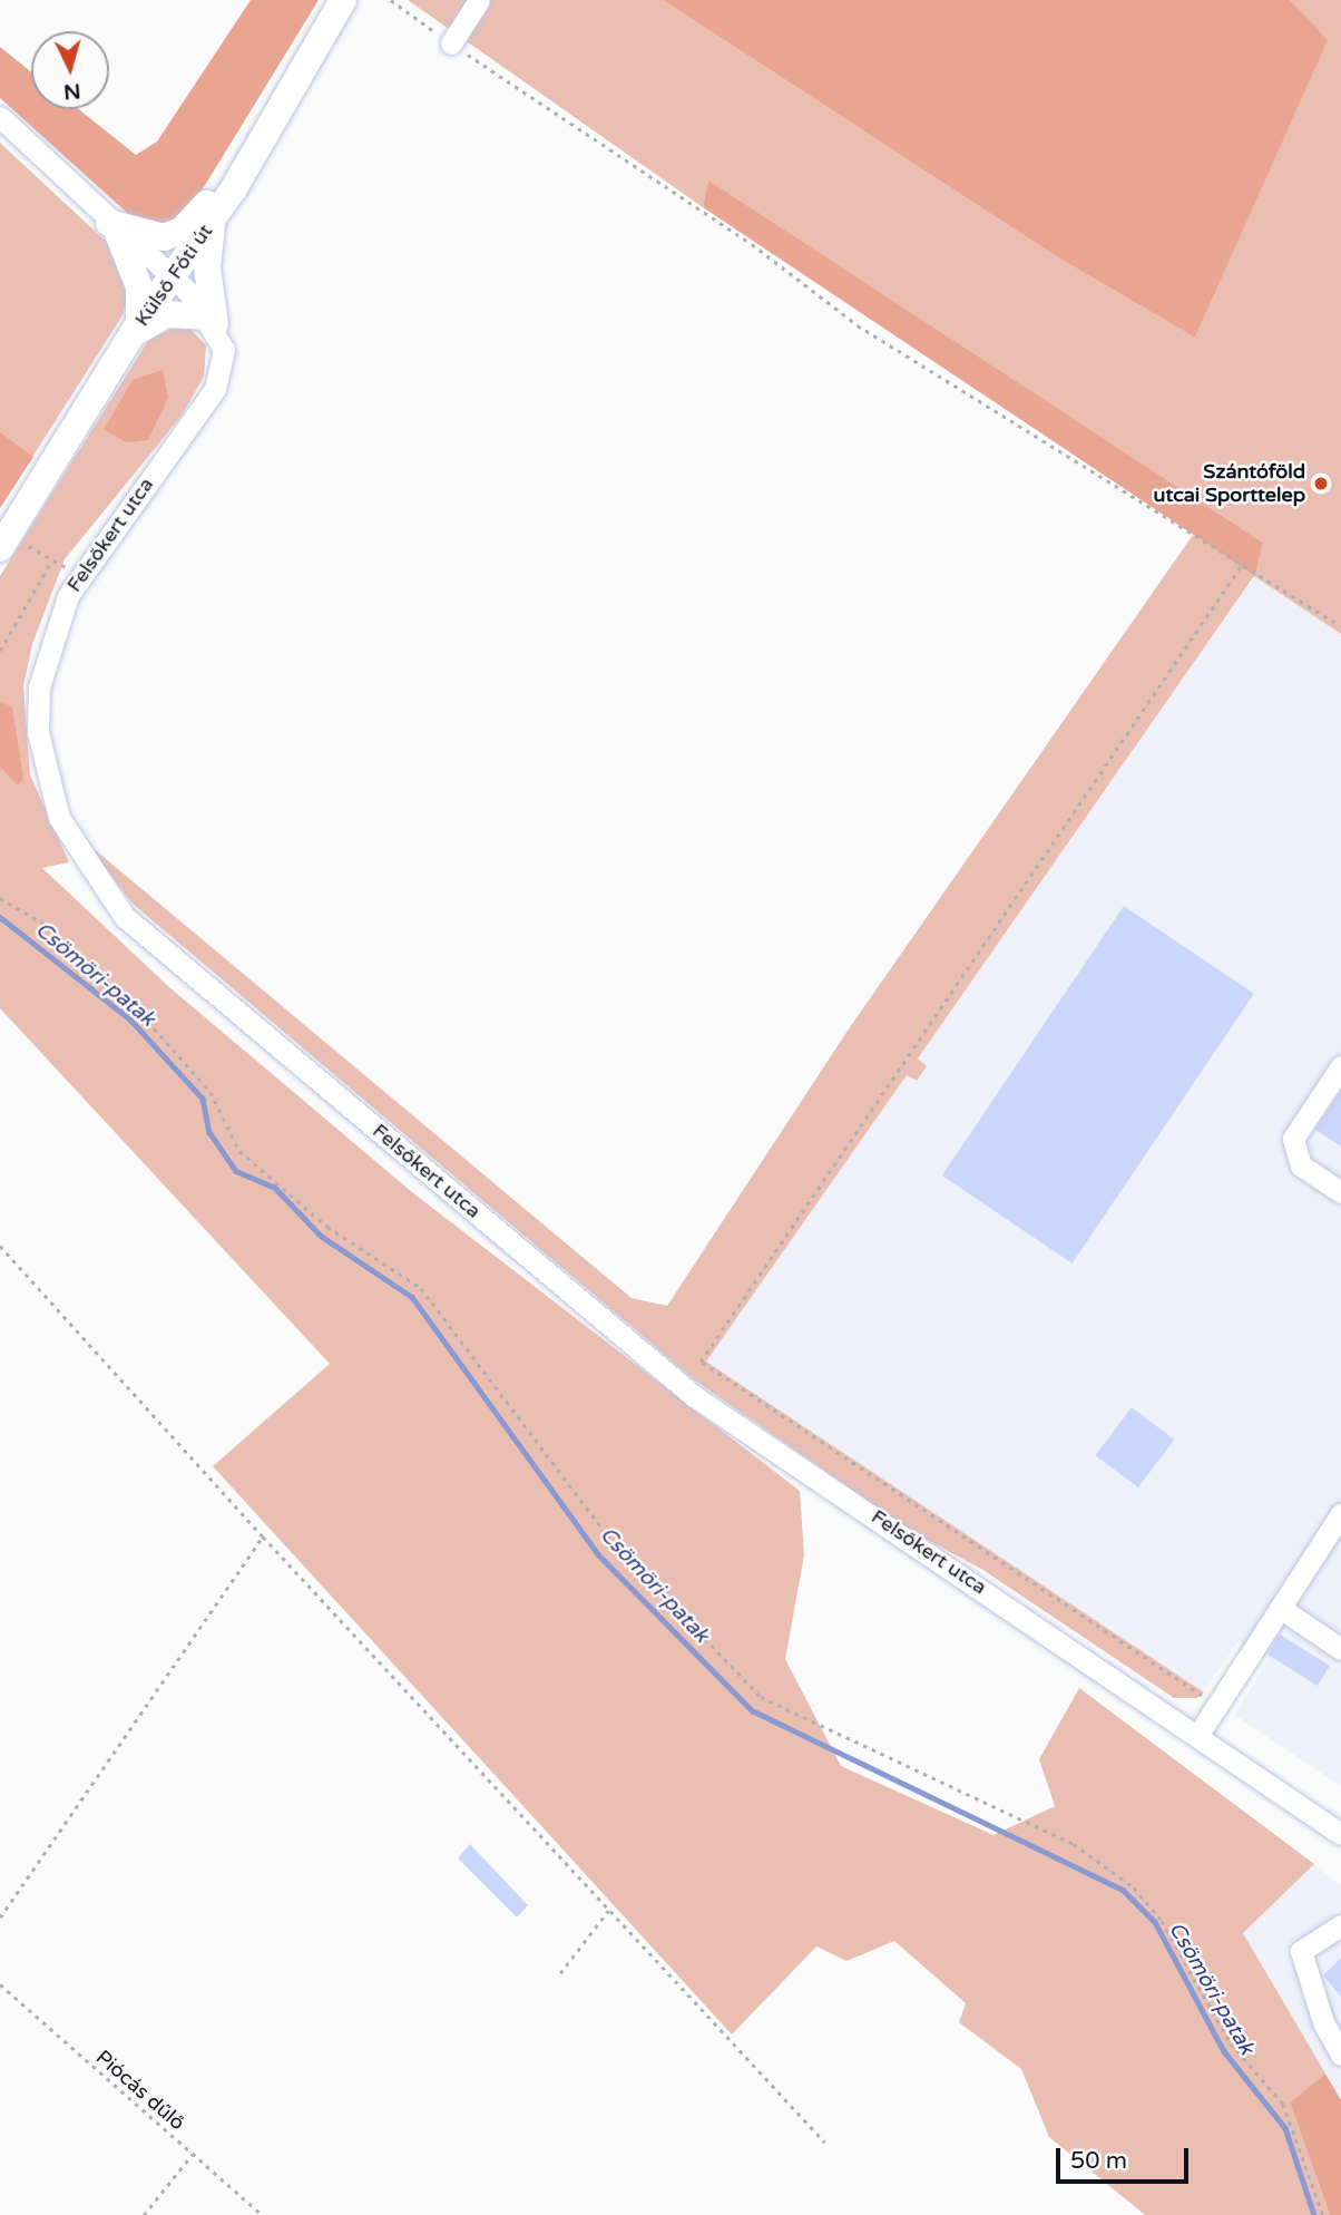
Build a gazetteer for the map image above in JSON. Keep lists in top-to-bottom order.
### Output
{
  "streets": {
    "main road": ["Külső Fóti út"],
    "street": ["Felsőkert utca"],
    "path": ["Piócás dűlő"]
  },
  "water": ["Csömöri-patak"],
  "places": ["Szántóföld utcai Sporttelep"],
  "scale_bar": "50 m",
  "north": "bottom"
}
